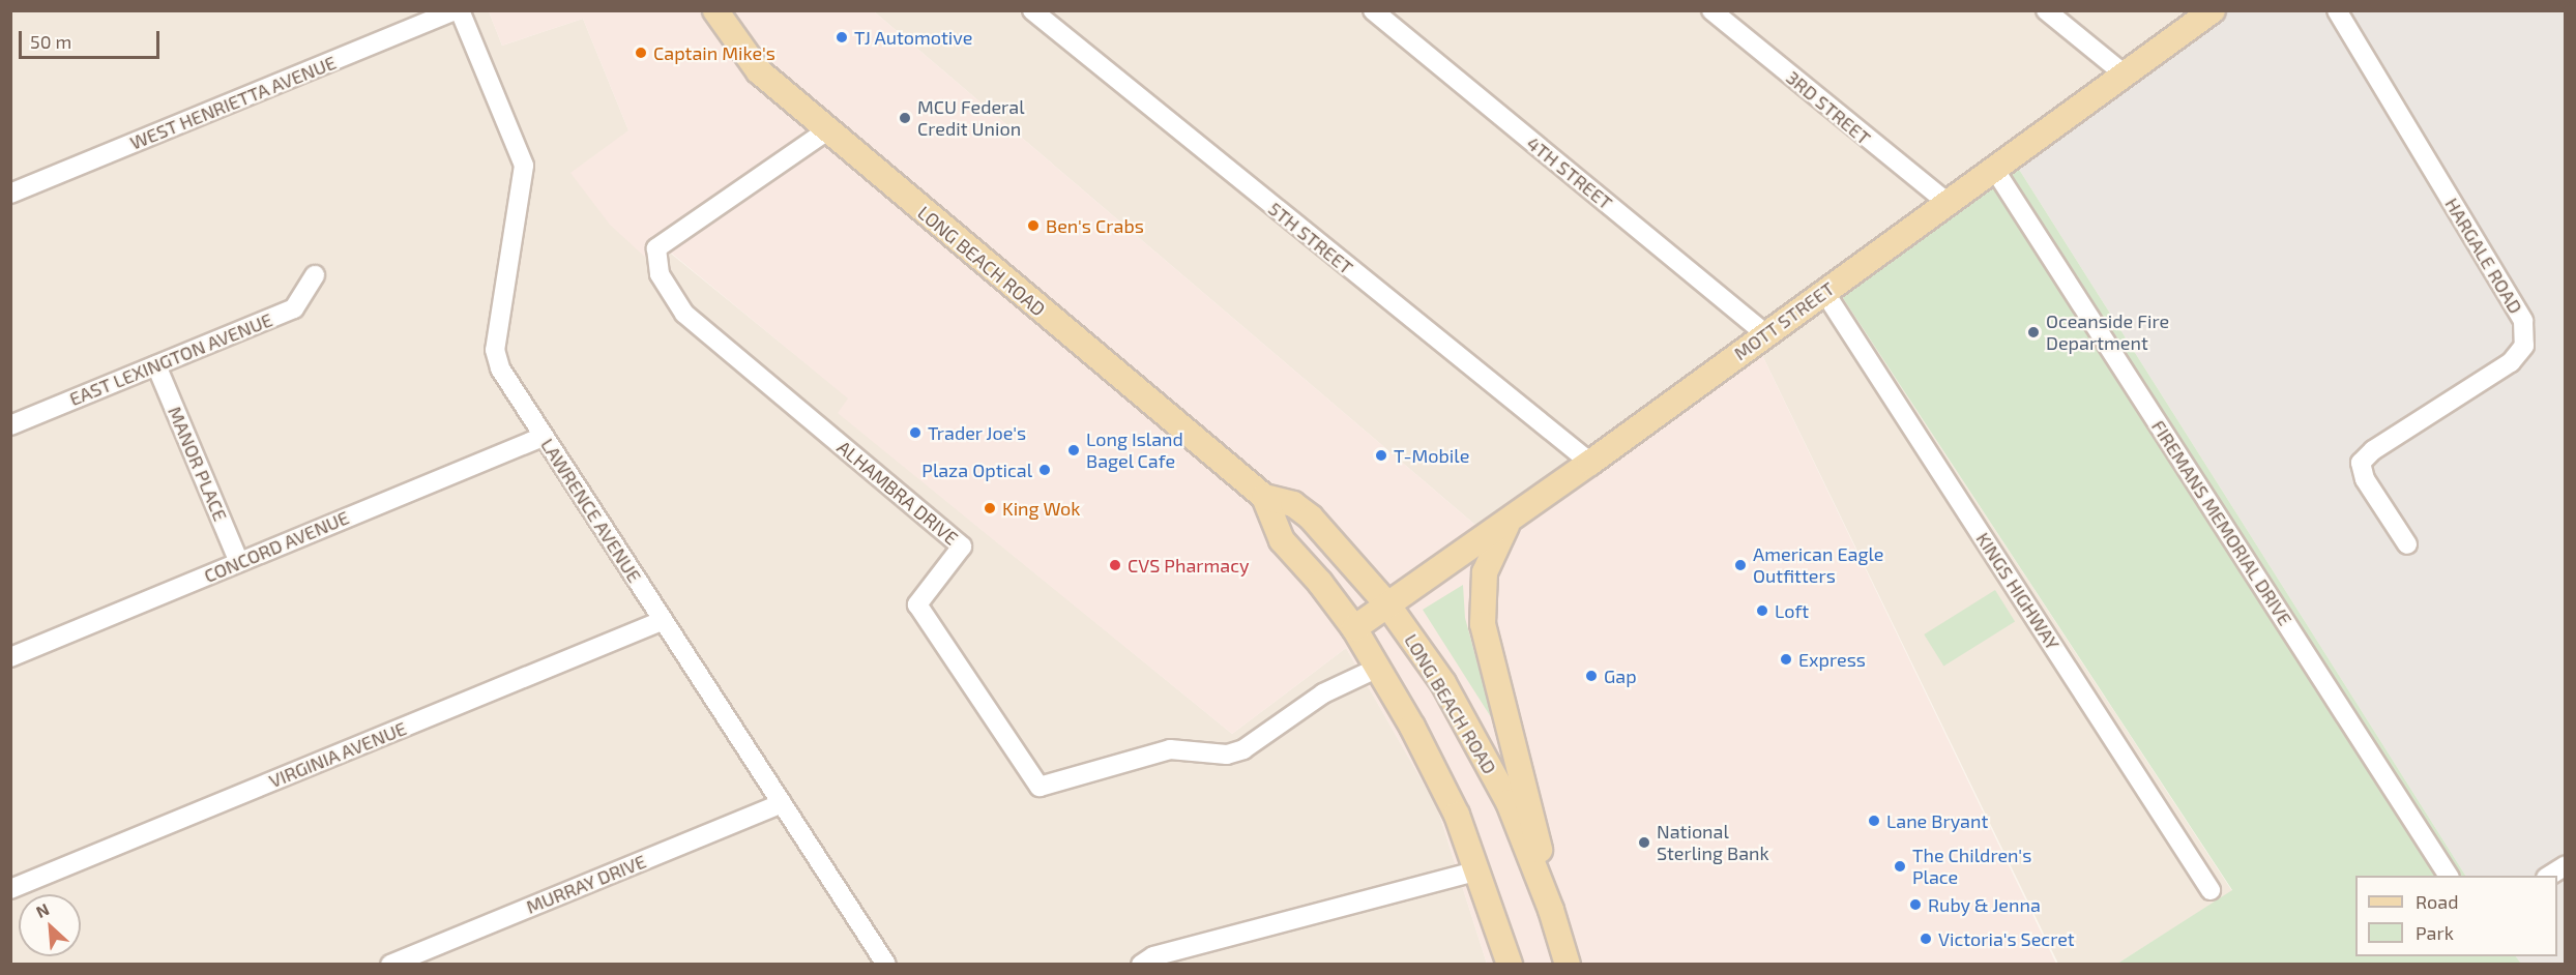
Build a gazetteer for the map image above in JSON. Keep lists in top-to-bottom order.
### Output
{
  "streets": {
    "main road": ["LONG BEACH ROAD", "MOTT STREET"],
    "street": [
      "WEST HENRIETTA AVENUE",
      "3RD STREET",
      "4TH STREET",
      "5TH STREET",
      "HARGALE ROAD",
      "EAST LEXINGTON AVENUE",
      "MANOR PLACE",
      "ALHAMBRA DRIVE",
      "LAWRENCE AVENUE",
      "FIREMANS MEMORIAL DRIVE",
      "CONCORD AVENUE",
      "KINGS HIGHWAY",
      "VIRGINIA AVENUE",
      "MURRAY DRIVE"
    ]
  },
  "crossings": [
    ["3RD STREET", "MOTT STREET"],
    ["4TH STREET", "MOTT STREET"],
    ["5TH STREET", "MOTT STREET"],
    ["LONG BEACH ROAD", "MOTT STREET"],
    ["LONG BEACH ROAD", "ALHAMBRA DRIVE"],
    ["MOTT STREET", "FIREMANS MEMORIAL DRIVE"],
    ["MOTT STREET", "KINGS HIGHWAY"],
    ["EAST LEXINGTON AVENUE", "MANOR PLACE"],
    ["MANOR PLACE", "CONCORD AVENUE"],
    ["LAWRENCE AVENUE", "CONCORD AVENUE"],
    ["LAWRENCE AVENUE", "VIRGINIA AVENUE"],
    ["LAWRENCE AVENUE", "MURRAY DRIVE"]
  ],
  "places": [
    "TJ Automotive",
    "Captain Mike's",
    "MCU Federal Credit Union",
    "Ben's Crabs",
    "Oceanside Fire Department",
    "Trader Joe's",
    "Long Island Bagel Cafe",
    "T-Mobile",
    "Plaza Optical",
    "King Wok",
    "CVS Pharmacy",
    "American Eagle Outfitters",
    "Loft",
    "Express",
    "Gap",
    "Lane Bryant",
    "National Sterling Bank",
    "The Children's Place",
    "Ruby & Jenna",
    "Victoria's Secret"
  ],
  "legend": ["Road", "Park"],
  "scale_bar": "50 m",
  "north": "top left"
}
